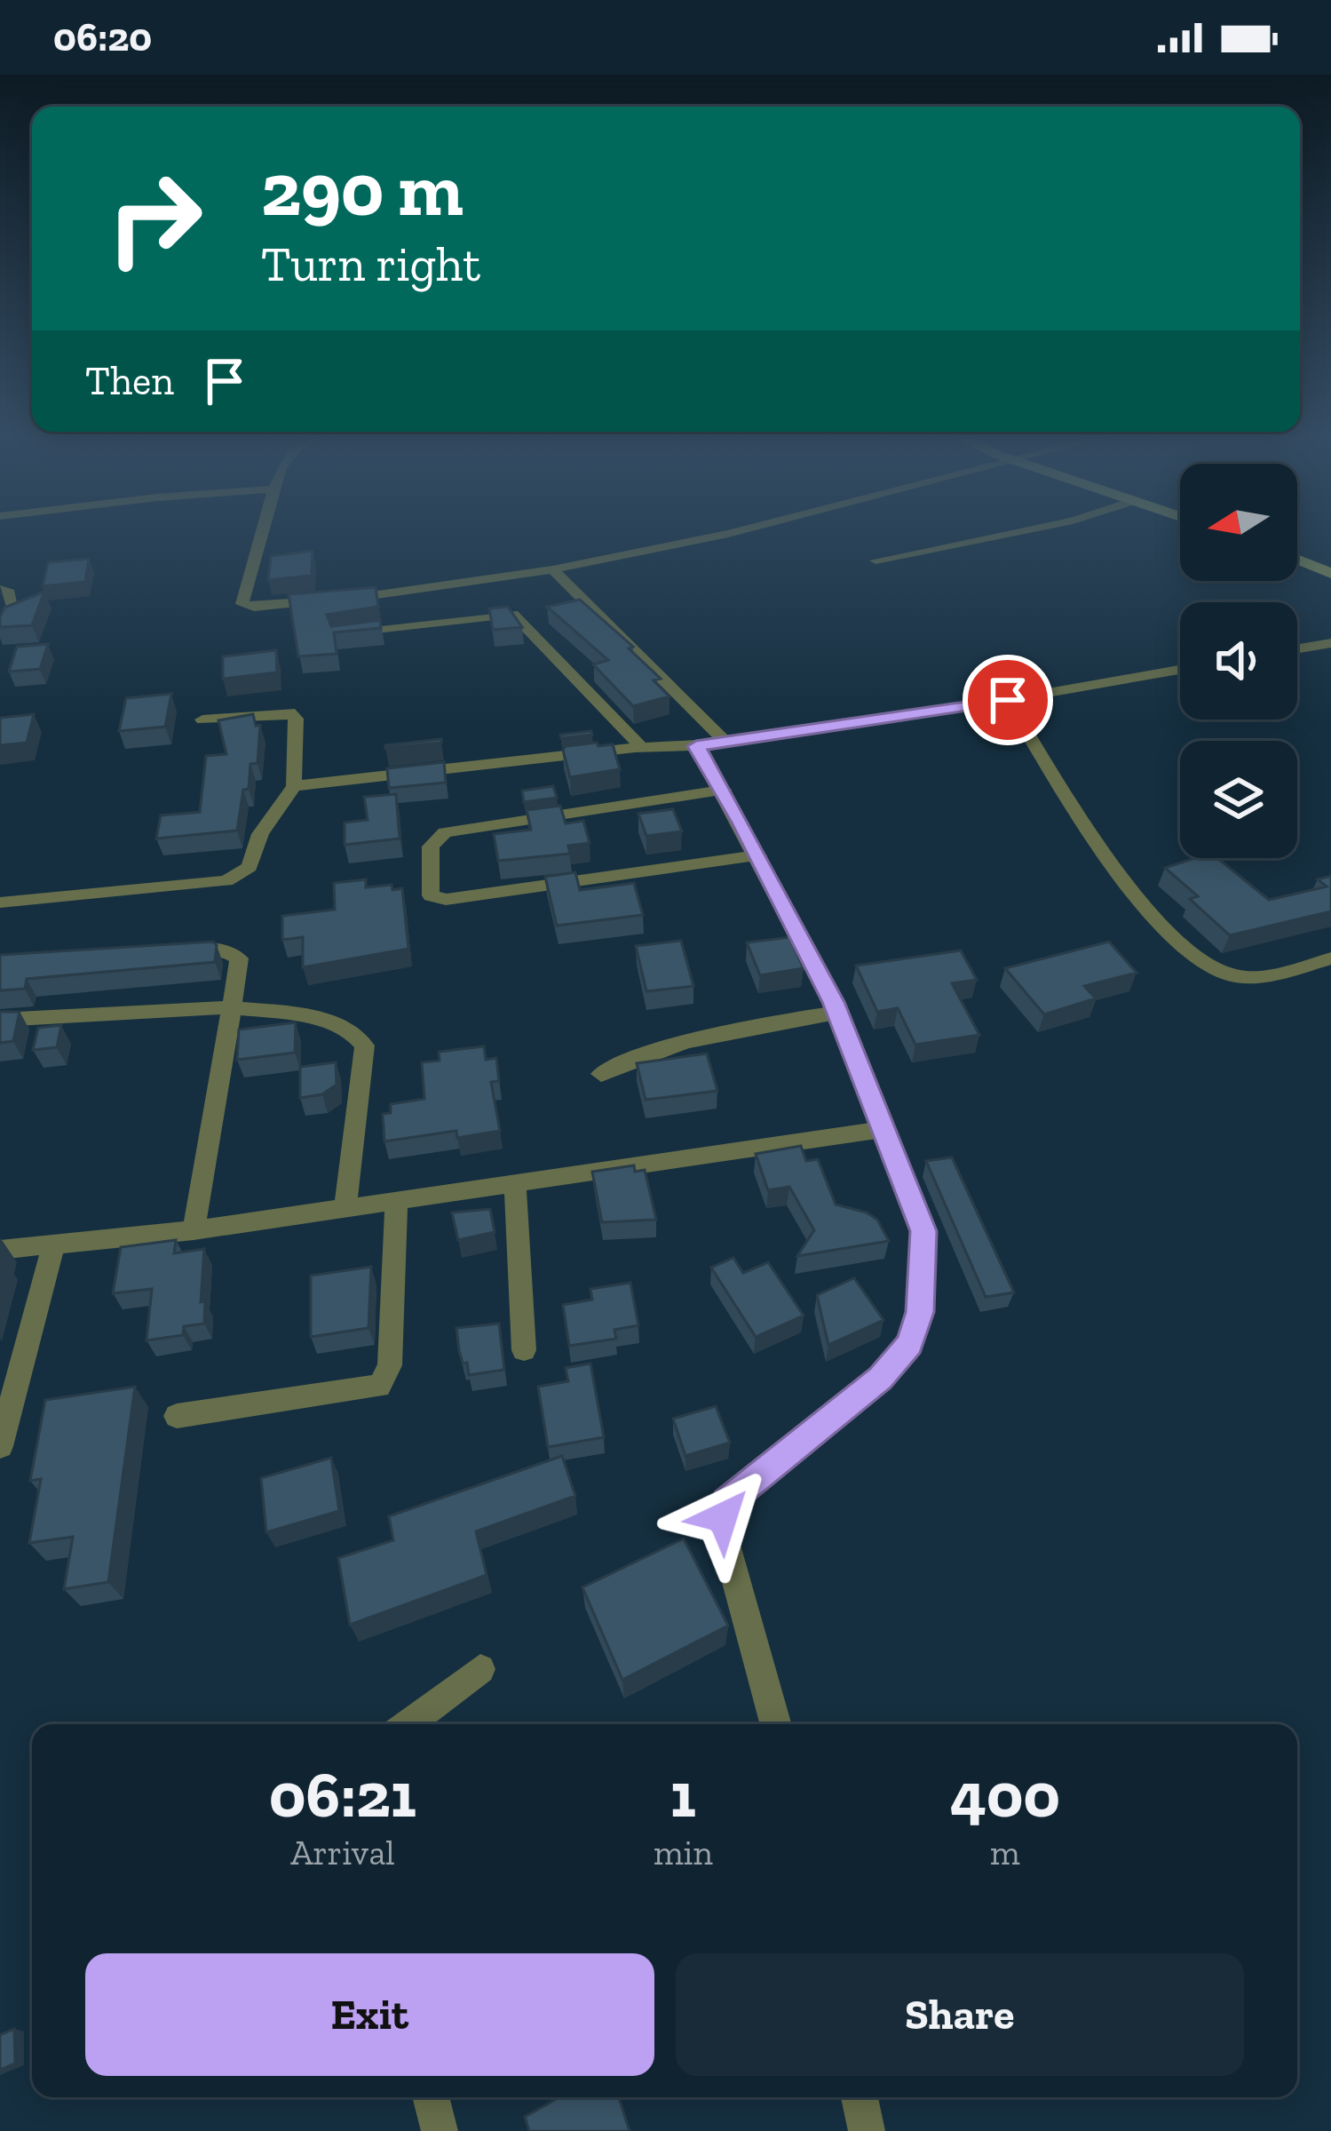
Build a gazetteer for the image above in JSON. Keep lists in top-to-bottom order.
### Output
{
  "north": "left",
  "page": {
    "status": "06:20",
    "turn": ["290 m", "Turn right"],
    "then": "Then",
    "eta": [
      "06:21",
      "Arrival",
      "1",
      "min",
      "400",
      "m"
    ],
    "buttons": ["Exit", "Share"]
  }
}
